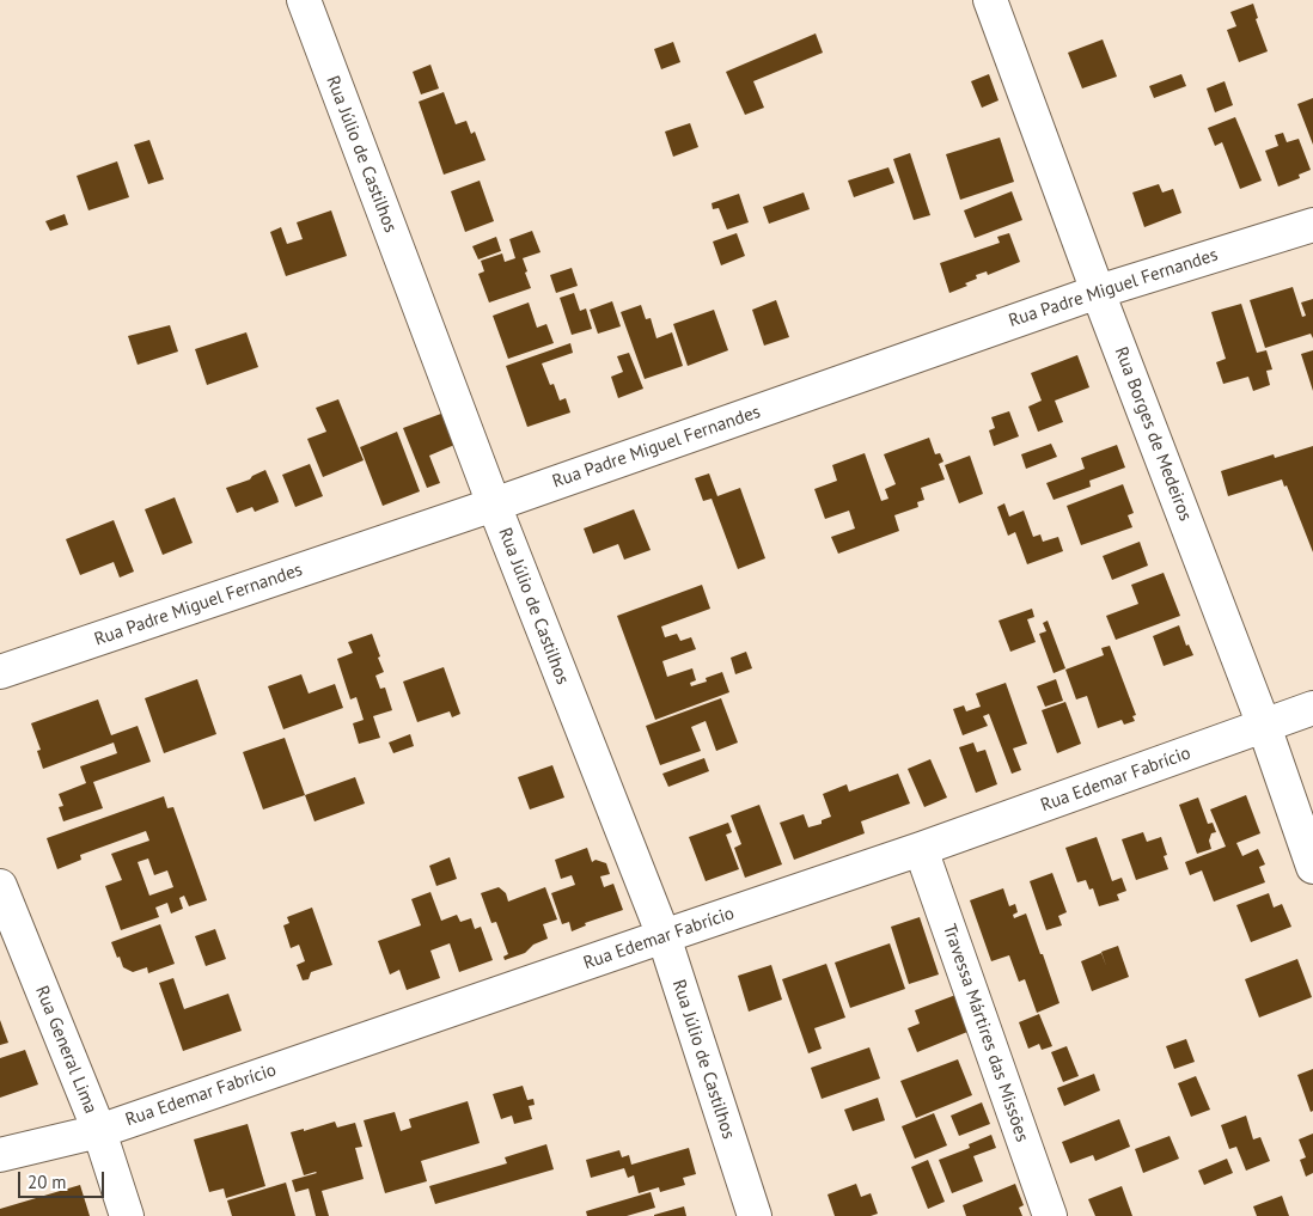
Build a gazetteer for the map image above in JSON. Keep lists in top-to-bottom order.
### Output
{
  "streets": {
    "street": [
      "Rua Júlio de Castilhos",
      "Rua Padre Miguel Fernandes",
      "Rua Borges de Medeiros",
      "Rua Edemar Fabrício",
      "Travessa Mártires das Missões",
      "Rua General Lima"
    ]
  },
  "crossings": [
    ["Rua Júlio de Castilhos", "Rua Padre Miguel Fernandes"],
    ["Rua Júlio de Castilhos", "Rua Edemar Fabrício"],
    ["Rua Padre Miguel Fernandes", "Rua Borges de Medeiros"],
    ["Rua Borges de Medeiros", "Rua Edemar Fabrício"],
    ["Rua Edemar Fabrício", "Travessa Mártires das Missões"],
    ["Rua Edemar Fabrício", "Rua General Lima"]
  ],
  "scale_bar": "20 m"
}
